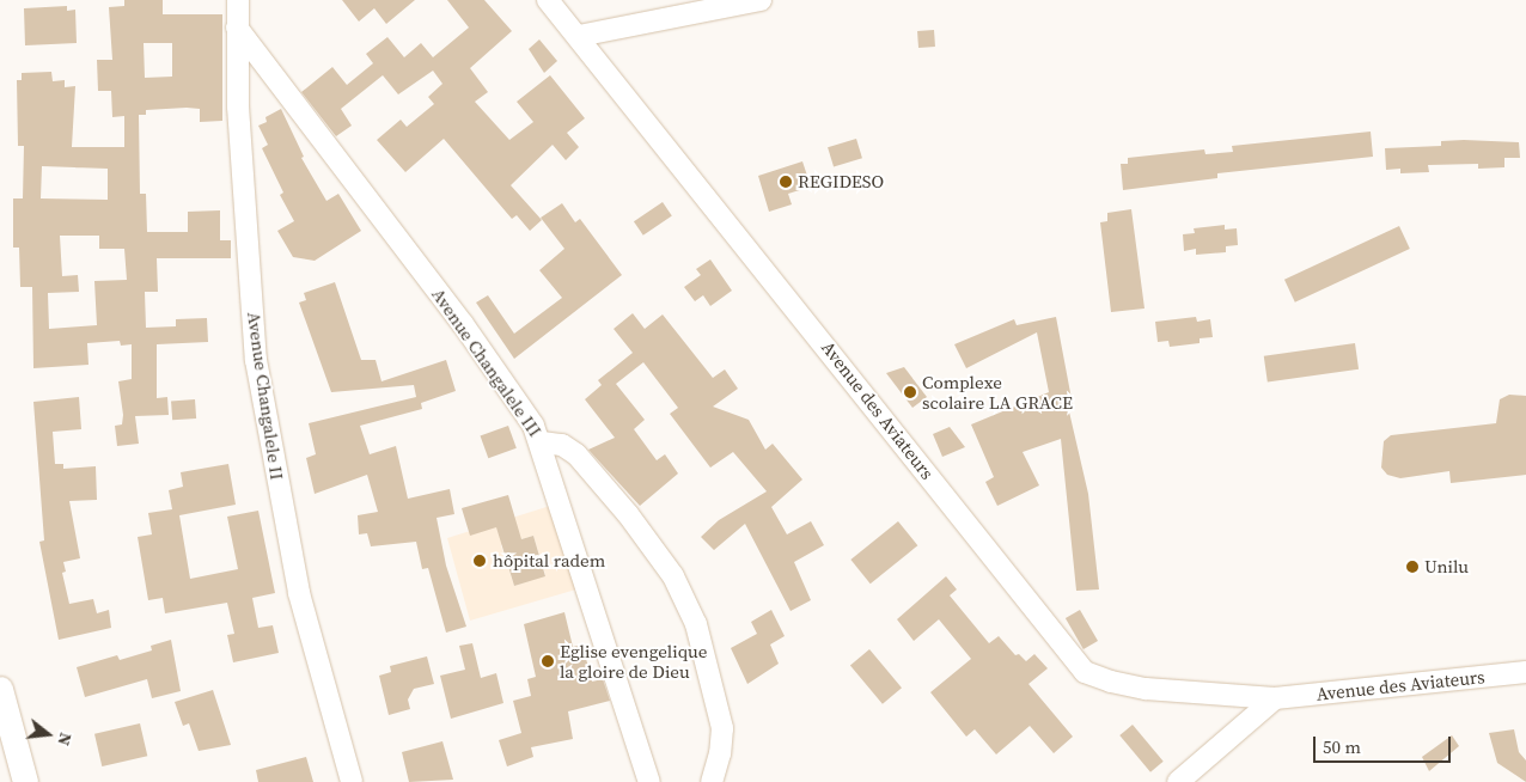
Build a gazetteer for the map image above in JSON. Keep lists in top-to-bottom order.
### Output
{
  "streets": {
    "street": ["Avenue Changalele III", "Avenue Changalele II", "Avenue des Aviateurs"]
  },
  "crossings": [
    ["Avenue Changalele III", "Avenue Changalele II"]
  ],
  "places": [
    "REGIDESO",
    "Complexe scolaire LA GRACE",
    "hôpital radem",
    "Unilu",
    "Eglise evengelique la gloire de Dieu"
  ],
  "scale_bar": "50 m",
  "north": "right"
}
